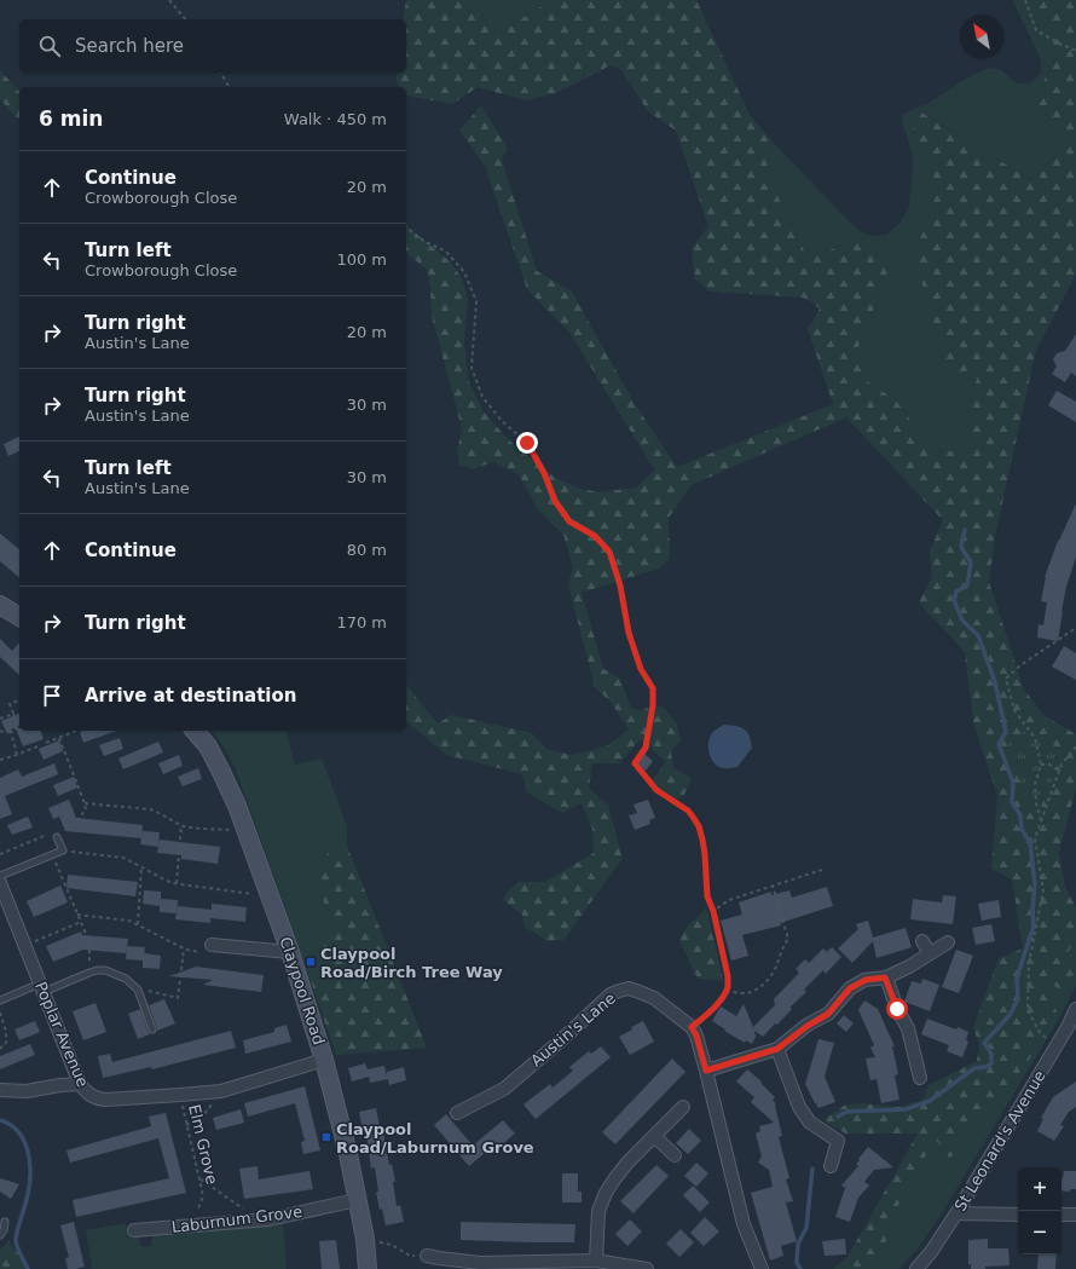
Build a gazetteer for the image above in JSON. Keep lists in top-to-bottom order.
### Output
{
  "streets": {
    "street": [
      "Claypool Road",
      "Austin's Lane",
      "Poplar Avenue",
      "St Leonard's Avenue",
      "Laburnum Grove"
    ],
    "path": ["Elm Grove"]
  },
  "crossings": [
    ["Claypool Road", "Poplar Avenue"],
    ["Claypool Road", "Laburnum Grove"],
    ["Poplar Avenue", "Elm Grove"],
    ["Elm Grove", "Laburnum Grove"]
  ],
  "places": {
    "transit": ["Claypool Road/Birch Tree Way", "Claypool Road/Laburnum Grove"]
  },
  "north": "top left",
  "page": {
    "search": "Search here",
    "heading": ["6 min", "Walk · 450 m"],
    "list": [
      ["Continue", "Crowborough Close", "20 m"],
      ["Turn left", "Crowborough Close", "100 m"],
      ["Turn right", "Austin's Lane", "20 m"],
      ["Turn right", "Austin's Lane", "30 m"],
      ["Turn left", "Austin's Lane", "30 m"],
      ["Continue", "80 m"],
      ["Turn right", "170 m"],
      "Arrive at destination"
    ],
    "map_buttons": ["+", "−"]
  }
}
